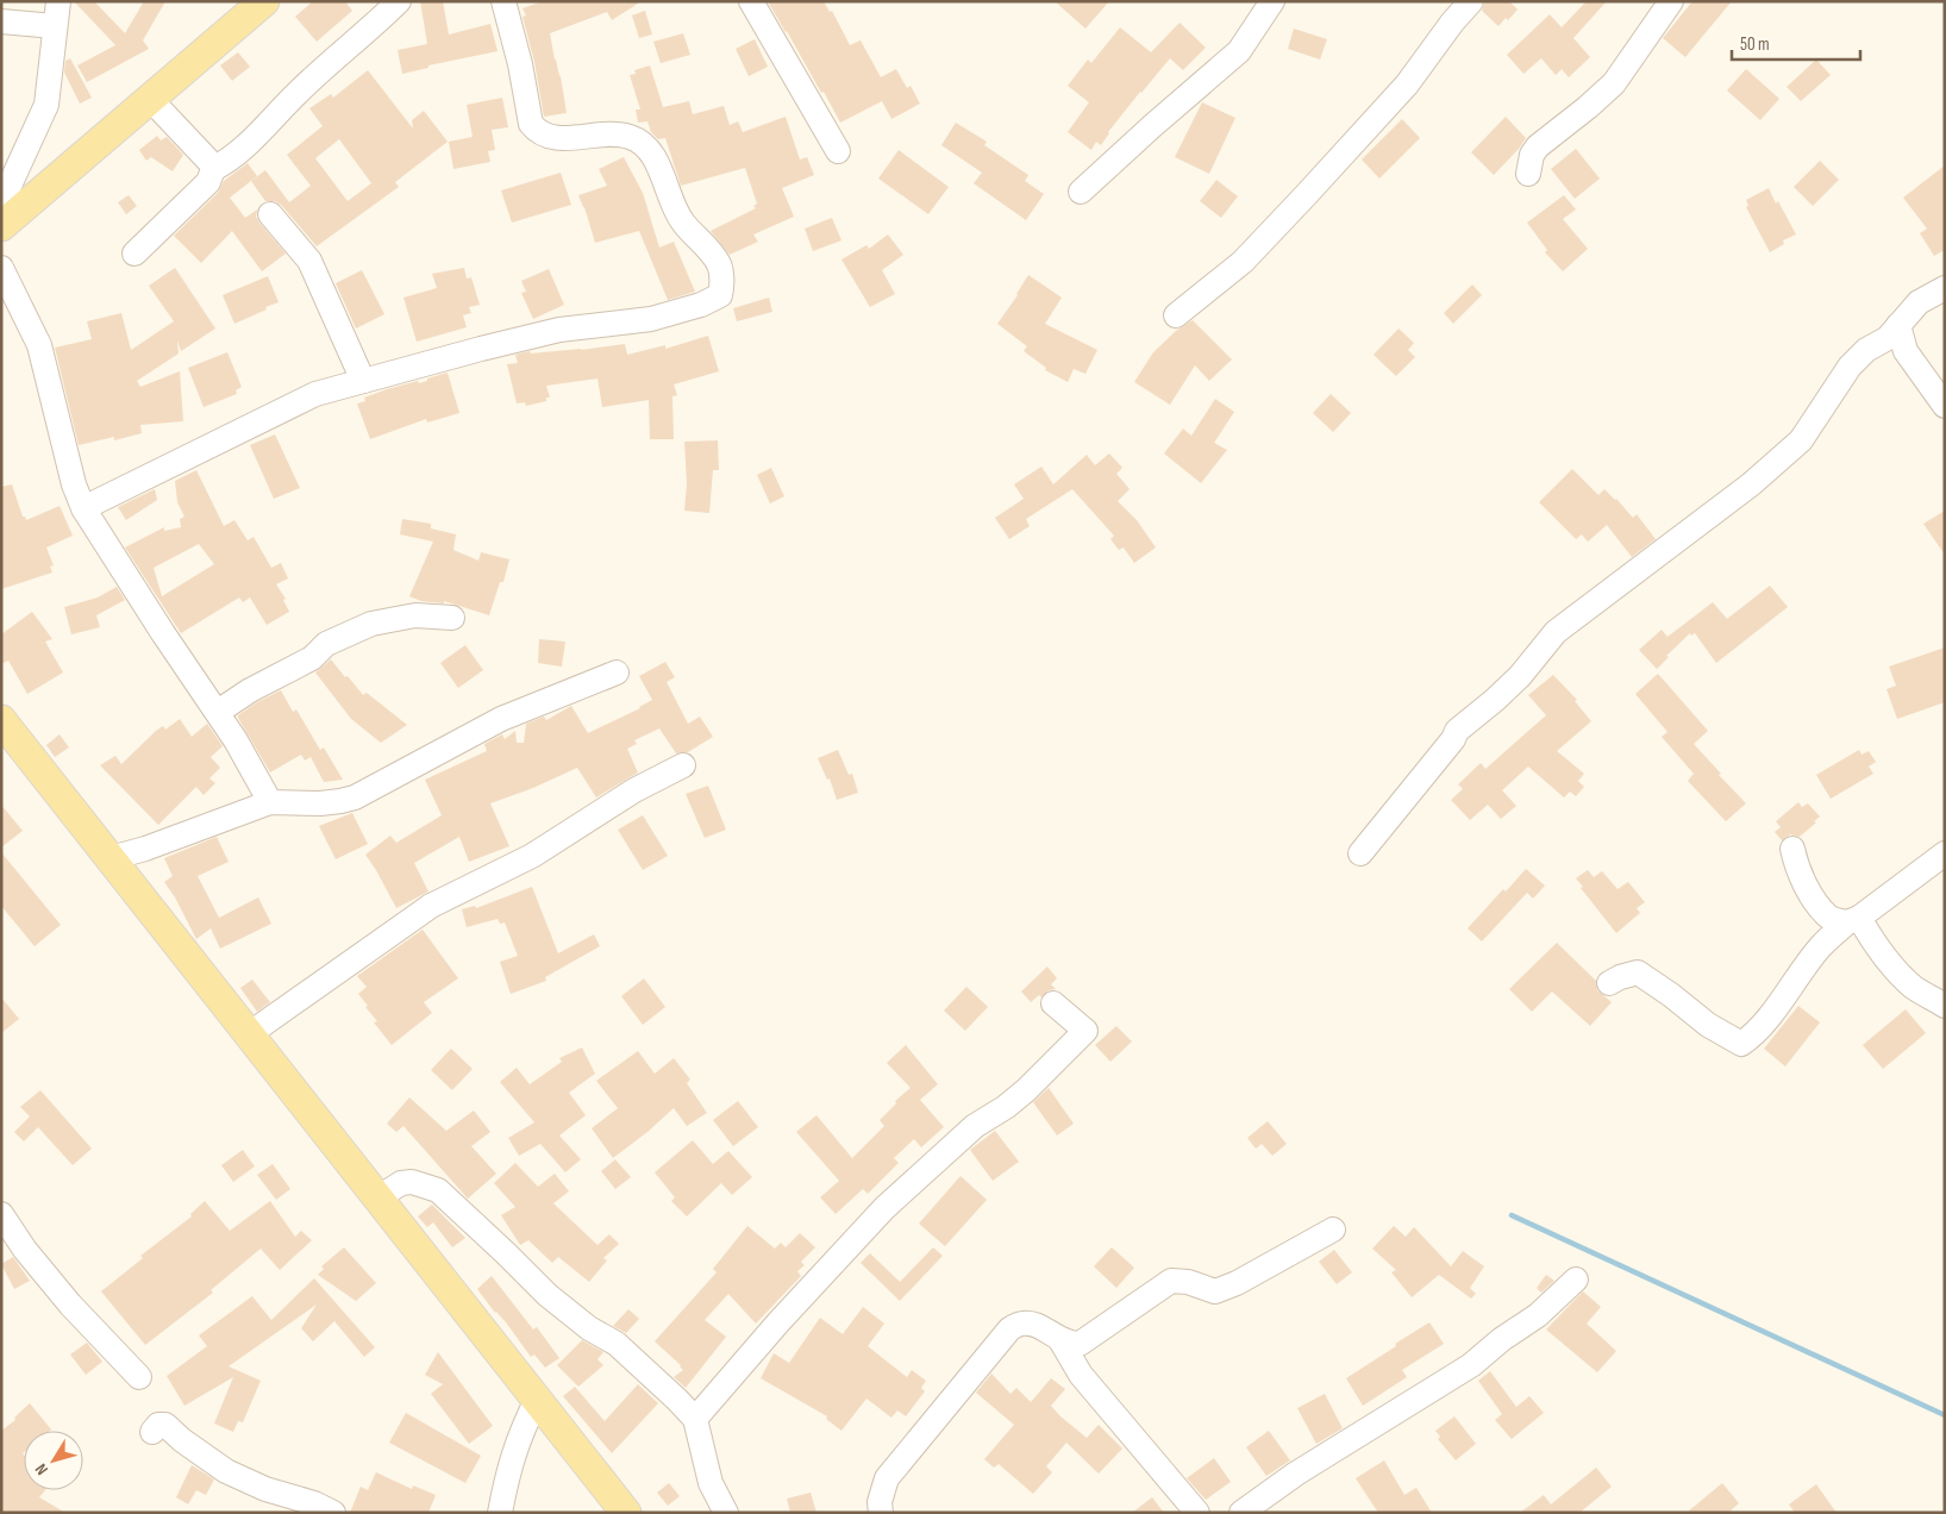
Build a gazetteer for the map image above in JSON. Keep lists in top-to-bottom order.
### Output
{
  "scale_bar": "50 m",
  "north": "bottom left"
}
